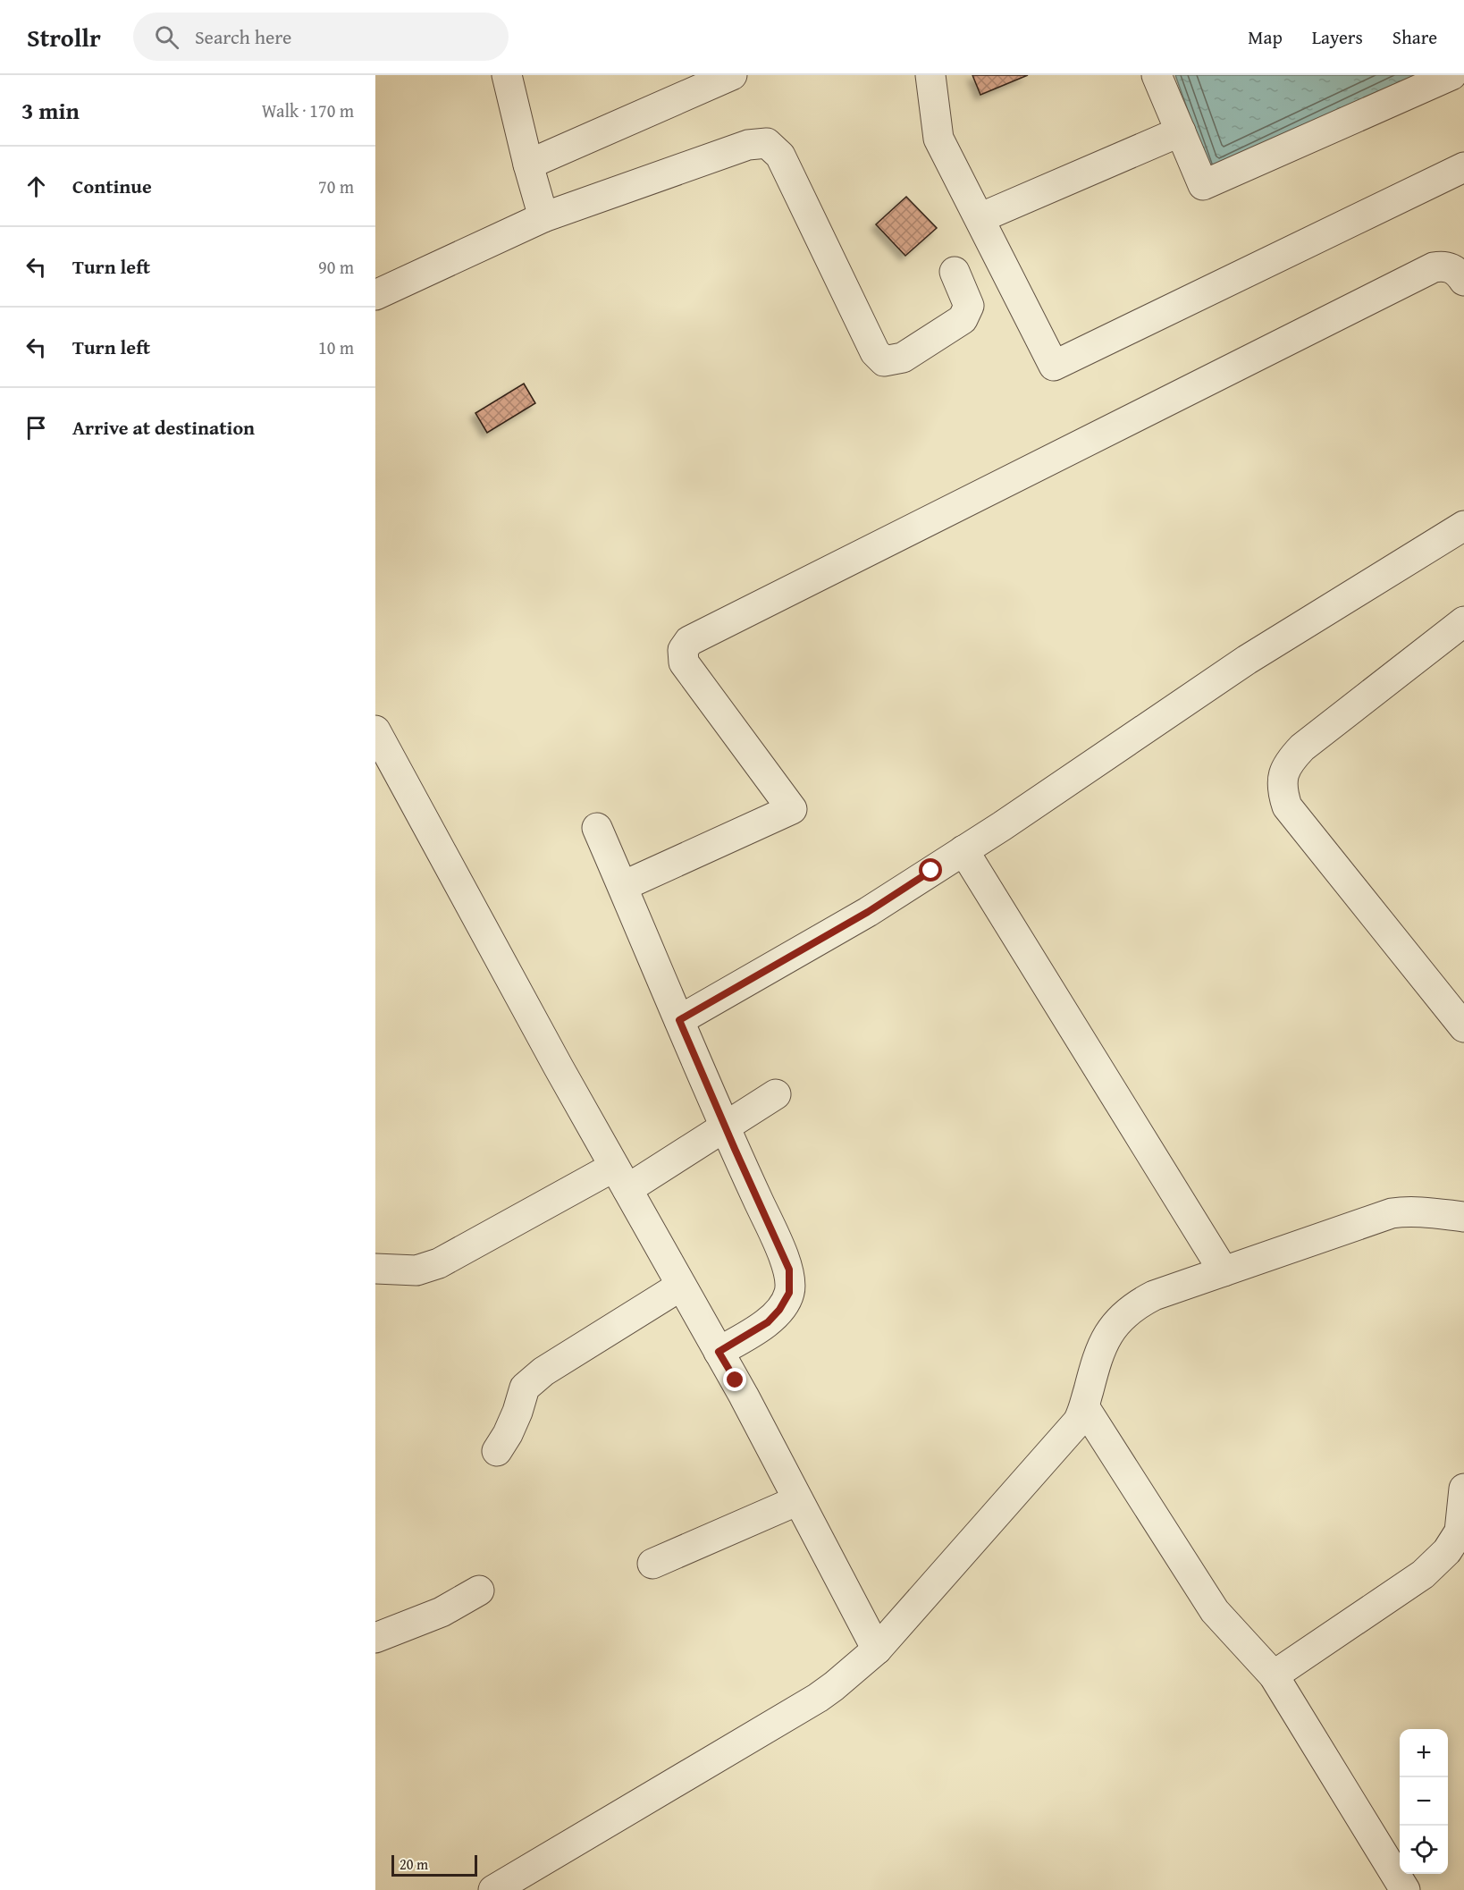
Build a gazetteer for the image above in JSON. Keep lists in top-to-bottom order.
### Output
{
  "scale_bar": "20 m",
  "page": {
    "header": "Strollr",
    "search": "Search here",
    "nav": ["Map", "Layers", "Share"],
    "heading": ["3 min", "Walk · 170 m"],
    "list": [
      ["Continue", "70 m"],
      ["Turn left", "90 m"],
      ["Turn left", "10 m"],
      "Arrive at destination"
    ],
    "map_buttons": ["+", "−"],
    "scale": "20 m"
  }
}
